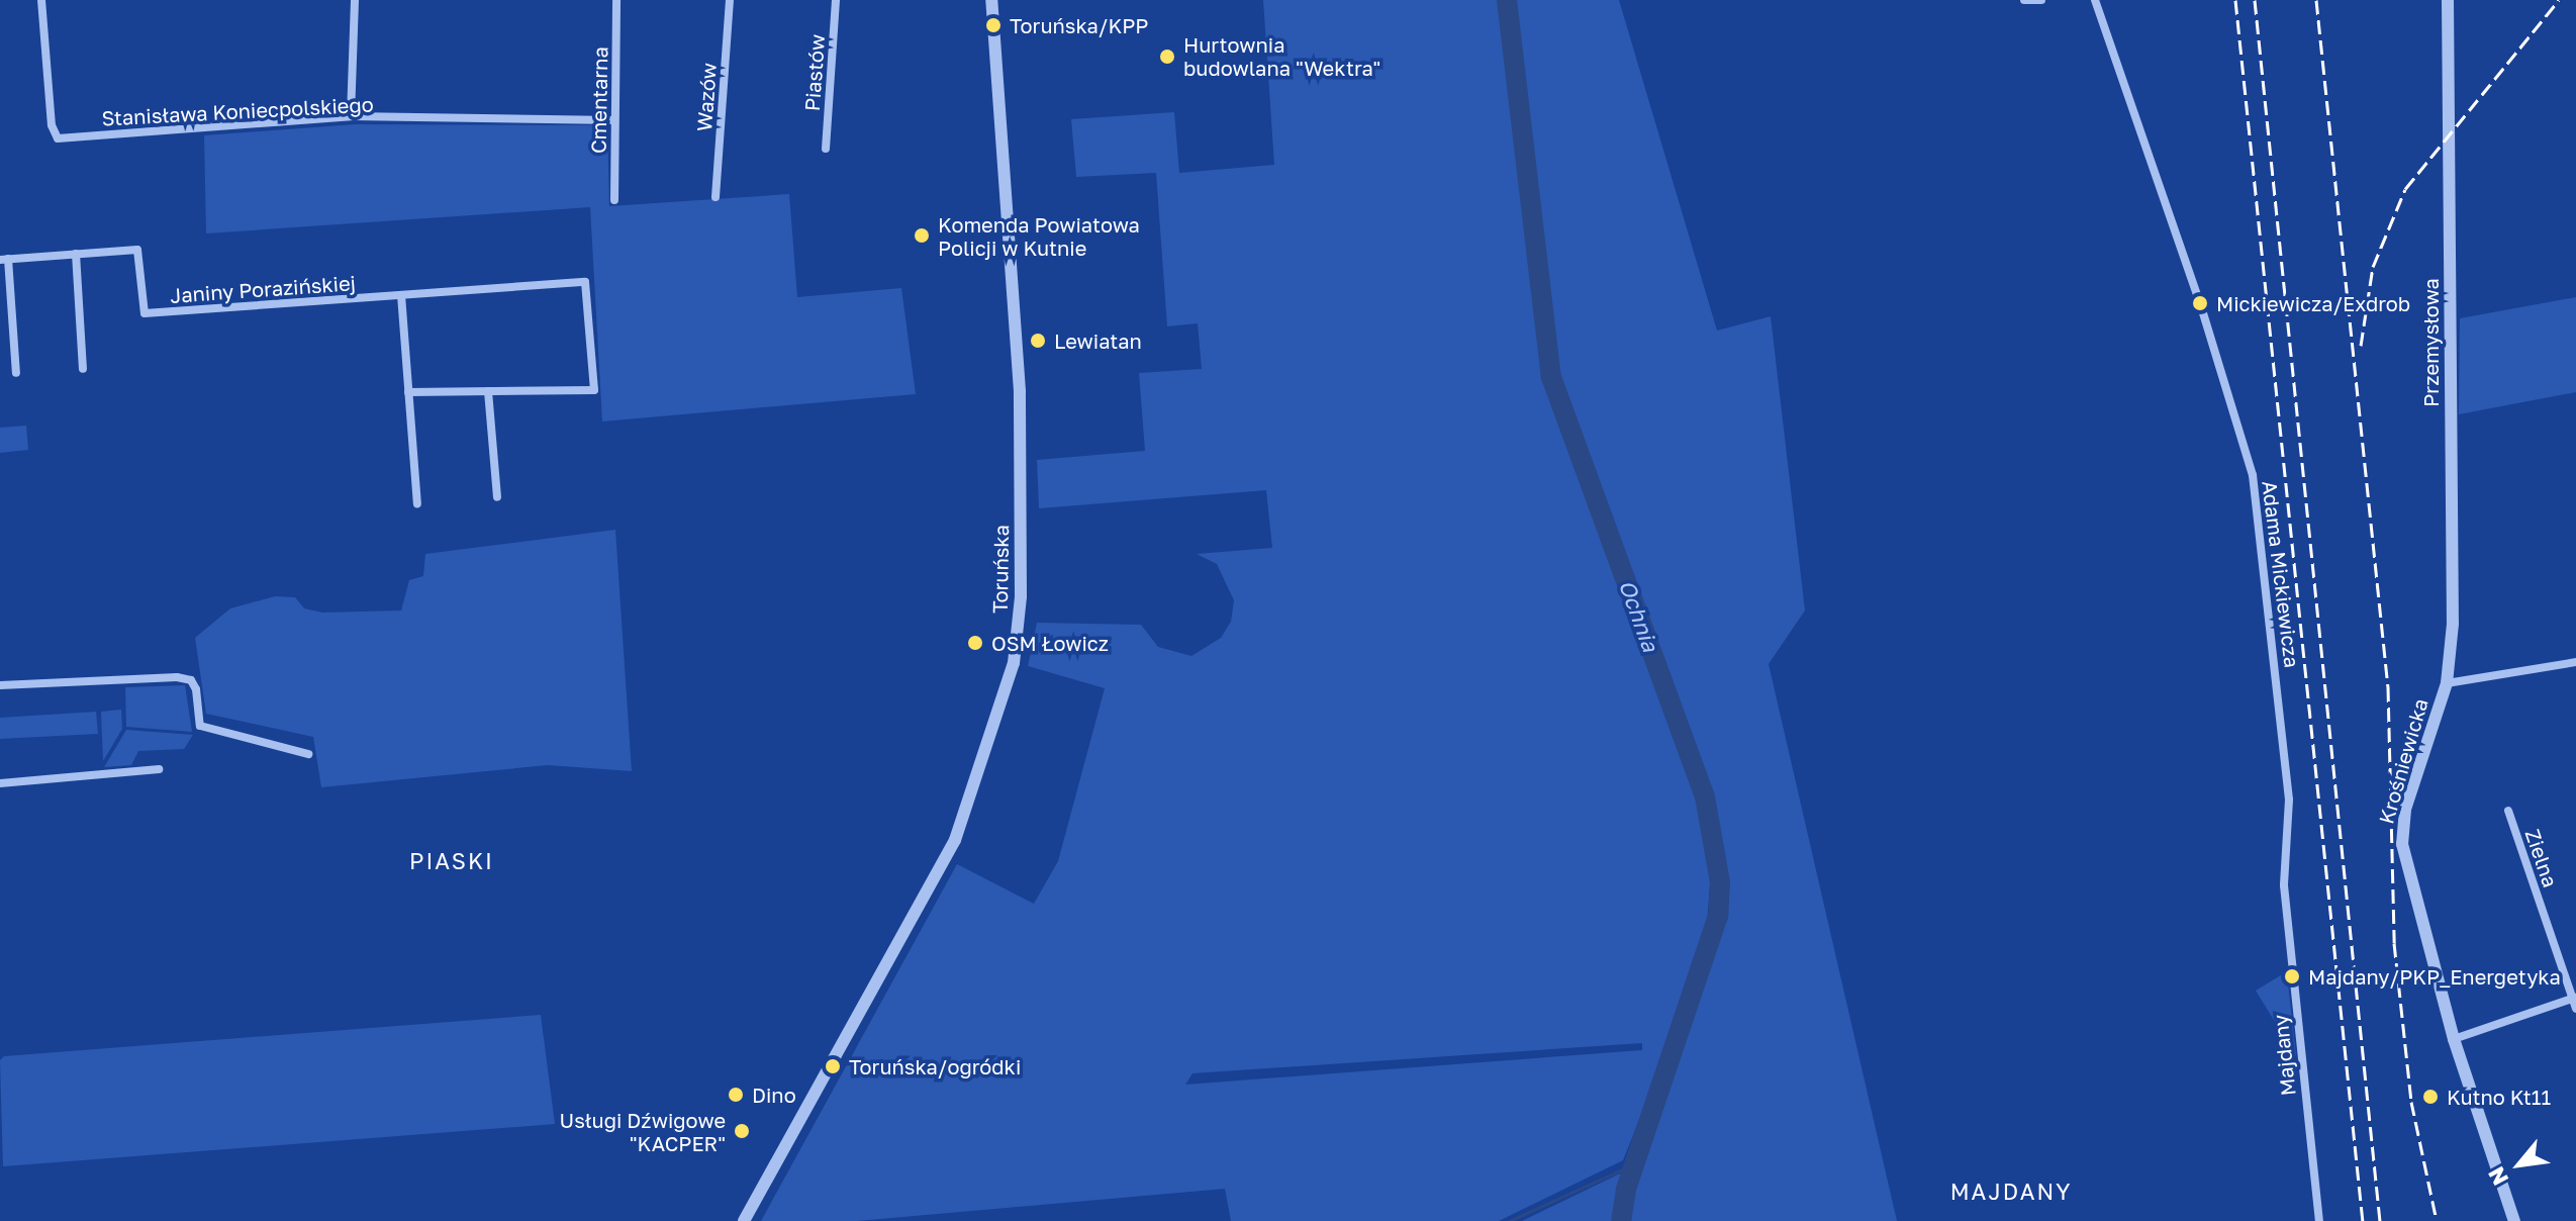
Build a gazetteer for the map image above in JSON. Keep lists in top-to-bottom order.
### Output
{
  "streets": {
    "street": [
      "Piastów",
      "Wazów",
      "Cmentarna",
      "Stanisława Koniecpolskiego",
      "Janiny Porazińskiej",
      "Przemysłowa",
      "Toruńska",
      "Adama Mickiewicza",
      "Krośniewicka",
      "Zielna",
      "Majdany"
    ]
  },
  "crossings": [
    ["Cmentarna", "Stanisława Koniecpolskiego"],
    ["Przemysłowa", "Krośniewicka"],
    ["Adama Mickiewicza", "Majdany"]
  ],
  "districts": ["PIASKI", "MAJDANY"],
  "water": ["Ochnia"],
  "places": [
    "Toruńska/KPP",
    "Hurtownia budowlana \"Wektra\"",
    "Komenda Powiatowa Policji w Kutnie",
    "Mickiewicza/Exdrob",
    "Lewiatan",
    "OSM Łowicz",
    "Majdany/PKP_Energetyka",
    "Toruńska/ogródki",
    "Dino",
    "Kutno Kt11",
    "Usługi Dźwigowe \"KACPER\""
  ],
  "north": "bottom left"
}
